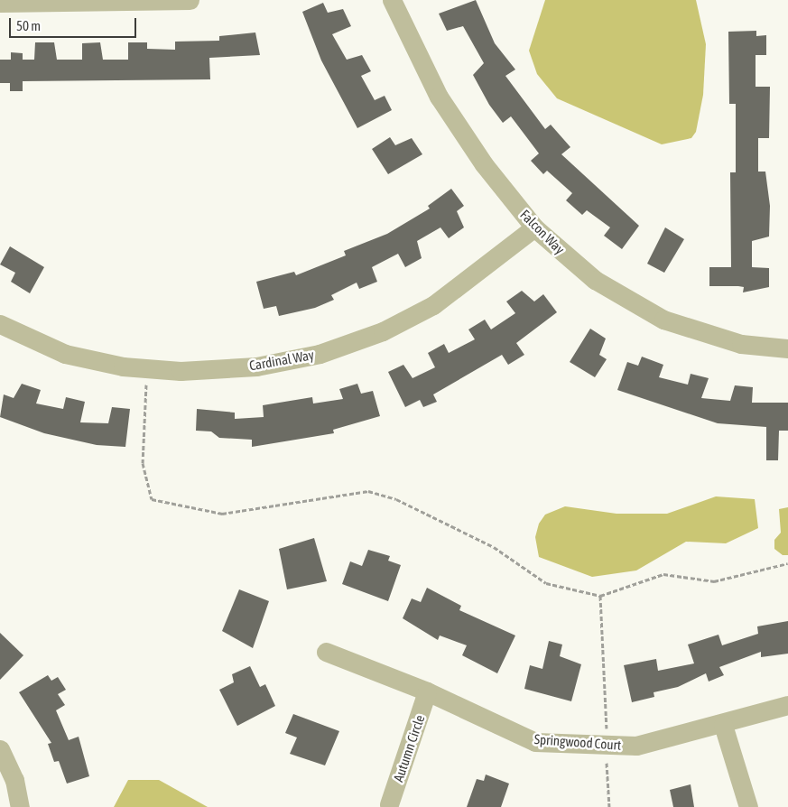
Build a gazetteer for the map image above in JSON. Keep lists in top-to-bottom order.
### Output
{
  "streets": {
    "street": [
      "Falcon Way",
      "Cardinal Way",
      "Springwood Court",
      "Autumn Circle"
    ]
  },
  "crossings": [
    ["Falcon Way", "Cardinal Way"],
    ["Springwood Court", "Autumn Circle"]
  ],
  "scale_bar": "50 m"
}
